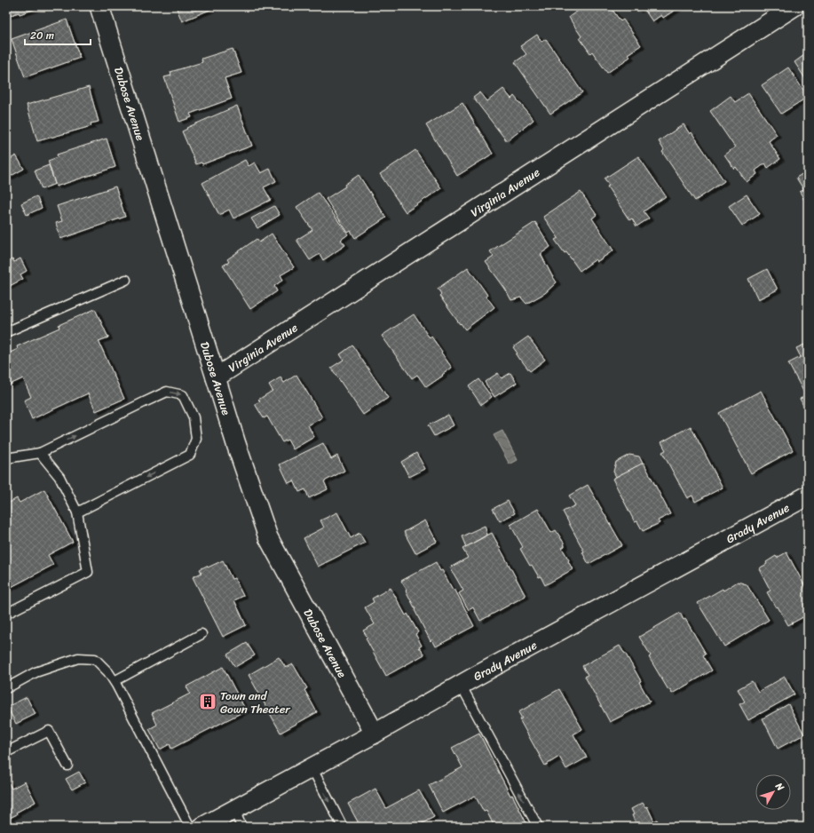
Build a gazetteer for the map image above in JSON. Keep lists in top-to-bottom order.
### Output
{
  "streets": {
    "street": ["Dubose Avenue", "Virginia Avenue", "Grady Avenue"]
  },
  "crossings": [
    ["Dubose Avenue", "Virginia Avenue"],
    ["Dubose Avenue", "Grady Avenue"]
  ],
  "places": {
    "building": ["Town and Gown Theater"]
  },
  "scale_bar": "20 m",
  "north": "top right"
}
